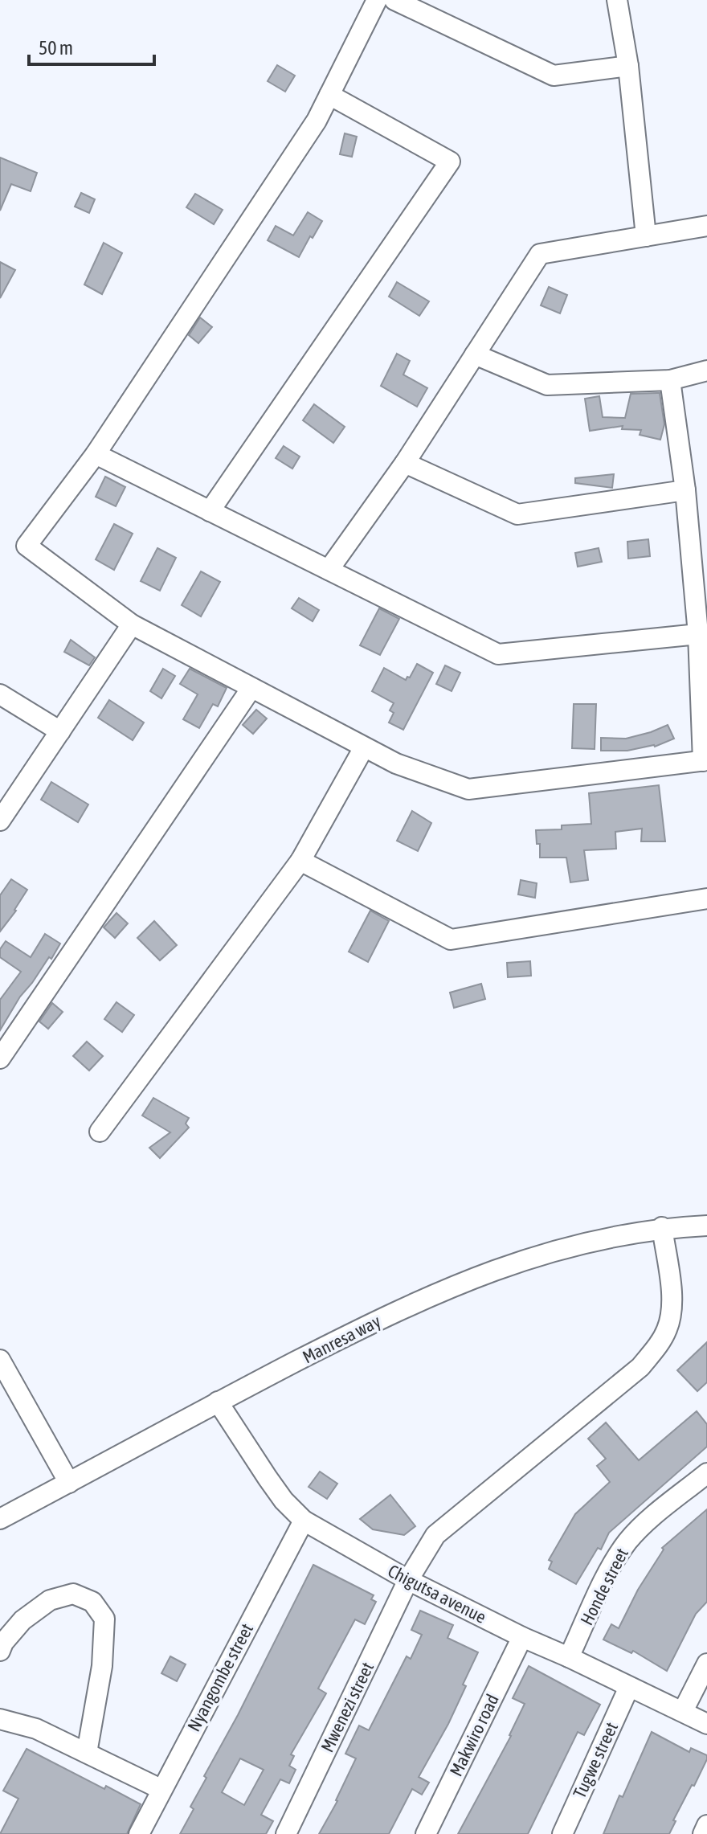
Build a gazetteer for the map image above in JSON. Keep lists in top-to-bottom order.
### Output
{
  "streets": {
    "street": [
      "Manresa way",
      "Honde street",
      "Chigutsa avenue",
      "Nyangombe street",
      "Mwenezi street",
      "Makwiro road",
      "Tugwe street"
    ]
  },
  "crossings": [
    ["Manresa way", "Chigutsa avenue"],
    ["Manresa way", "Mwenezi street"],
    ["Honde street", "Chigutsa avenue"],
    ["Chigutsa avenue", "Nyangombe street"],
    ["Chigutsa avenue", "Mwenezi street"],
    ["Chigutsa avenue", "Makwiro road"],
    ["Chigutsa avenue", "Tugwe street"]
  ],
  "scale_bar": "50 m"
}
